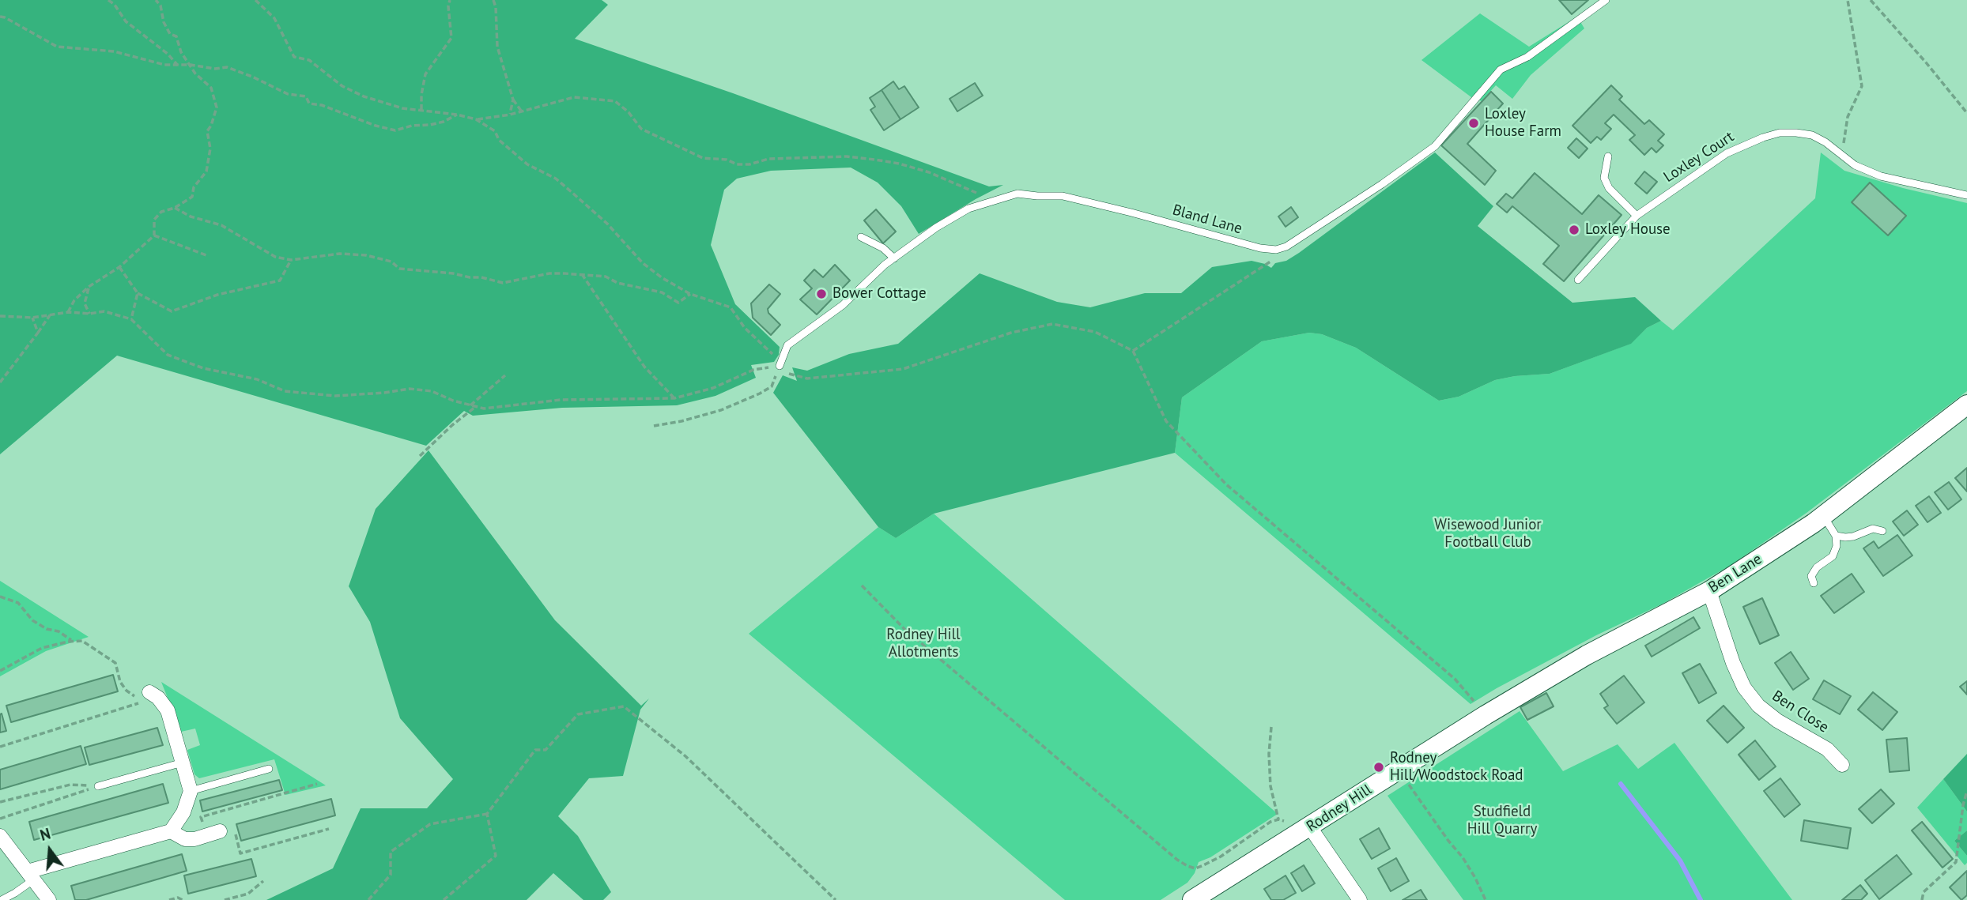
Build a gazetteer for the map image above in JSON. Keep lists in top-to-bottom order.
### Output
{
  "streets": {
    "street": ["Ben Lane", "Ben Close", "Rodney Hill"],
    "lane": ["Loxley Court", "Bland Lane"]
  },
  "crossings": [
    ["Ben Lane", "Ben Close"],
    ["Ben Lane", "Rodney Hill"]
  ],
  "parks": ["Wisewood Junior Football Club", "Rodney Hill Allotments", "Studfield Hill Quarry"],
  "places": [
    "Loxley House Farm",
    "Loxley House",
    "Bower Cottage",
    "Rodney Hill/Woodstock Road"
  ],
  "north": "top"
}
